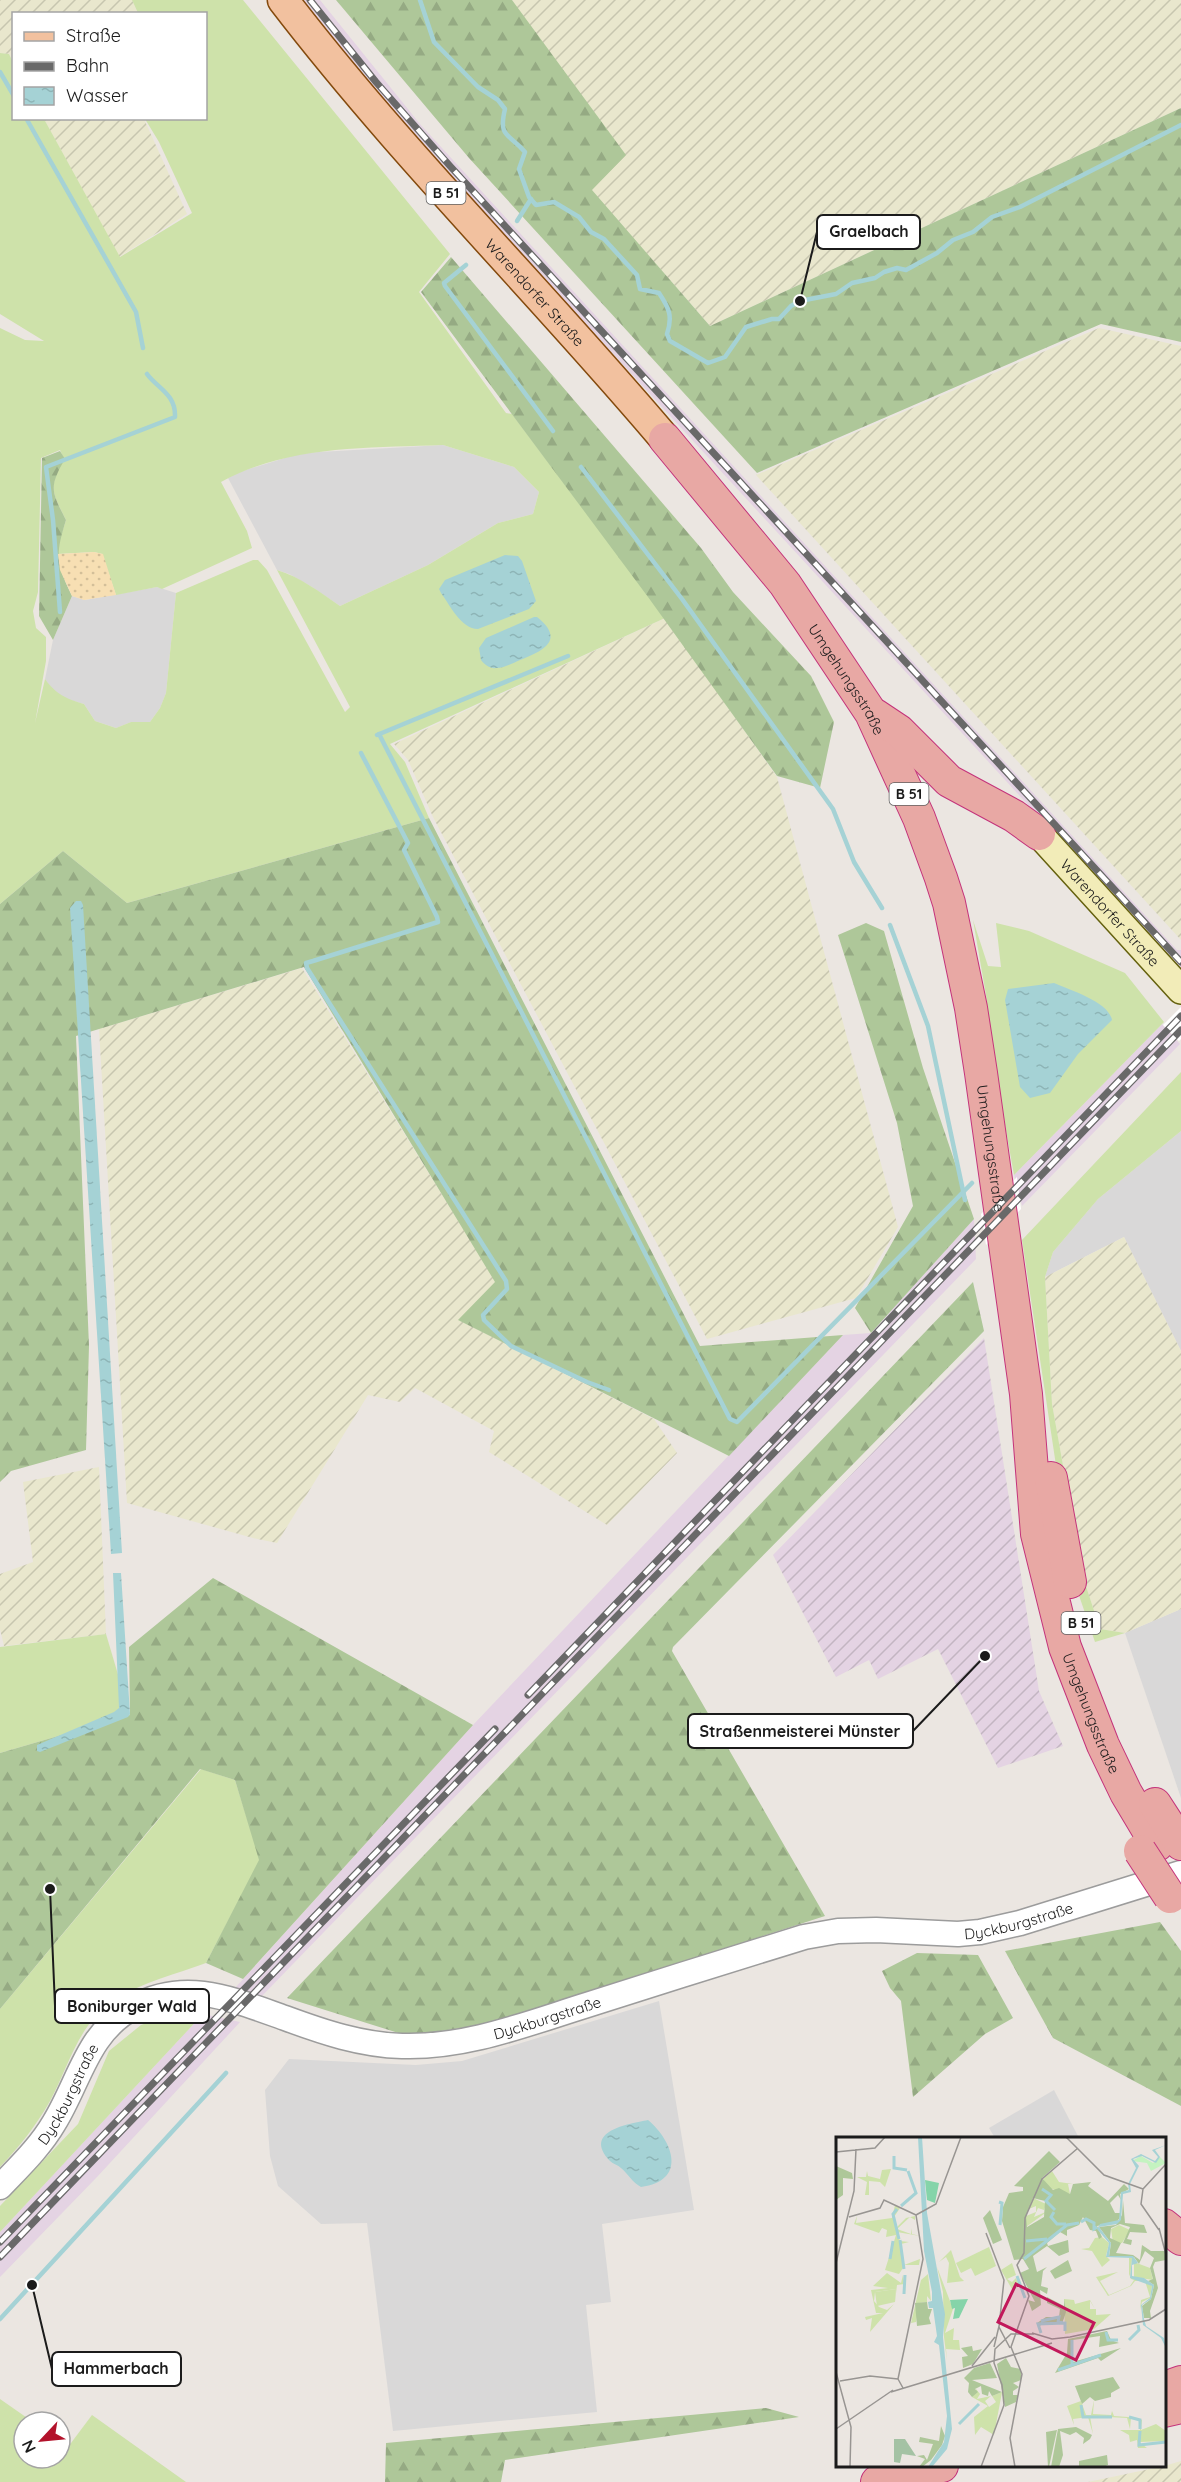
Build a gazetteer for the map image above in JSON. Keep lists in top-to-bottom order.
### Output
{
  "streets": {
    "highway": ["B 51", "Warendorfer Straße", "Umgehungsstraße"],
    "street": ["Dyckburgstraße"]
  },
  "crossings": [
    ["Warendorfer Straße", "Umgehungsstraße"]
  ],
  "places": [
    "Graelbach",
    "Straßenmeisterei Münster",
    "Boniburger Wald",
    "Hammerbach"
  ],
  "legend": ["Straße", "Bahn", "Wasser"],
  "north": "bottom left"
}
